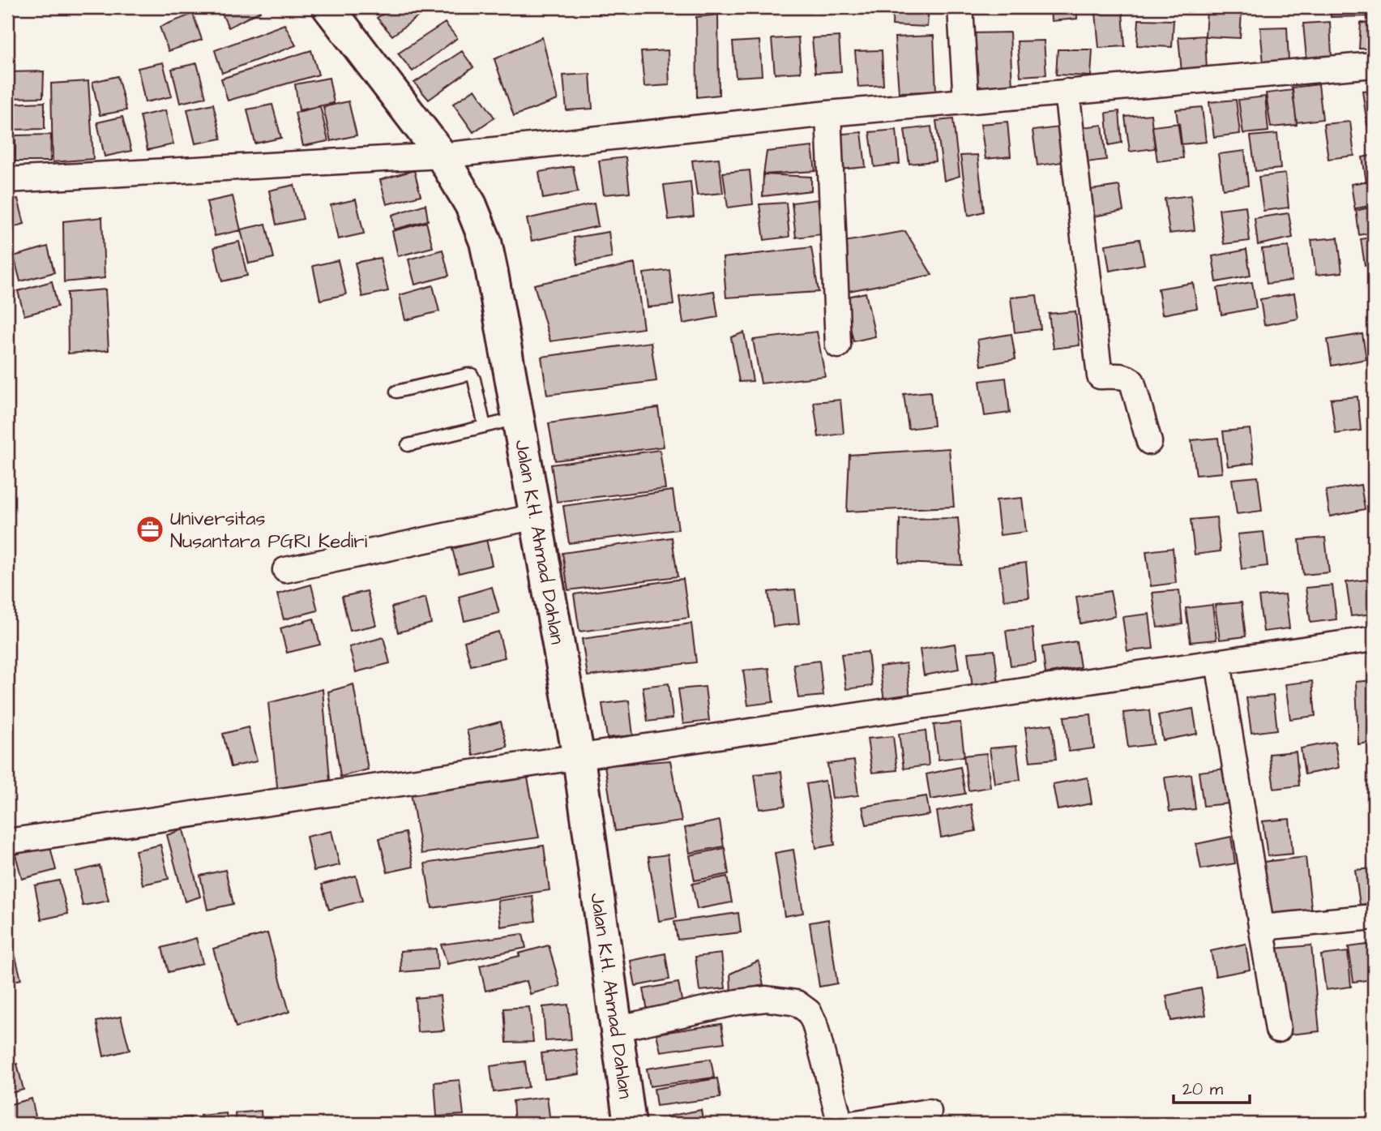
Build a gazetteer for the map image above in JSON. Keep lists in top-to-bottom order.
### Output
{
  "streets": {
    "highway": ["Jalan K.H. Ahmad Dahlan"]
  },
  "places": {
    "office": ["Universitas Nusantara PGRI Kediri"]
  },
  "scale_bar": "20 m"
}
